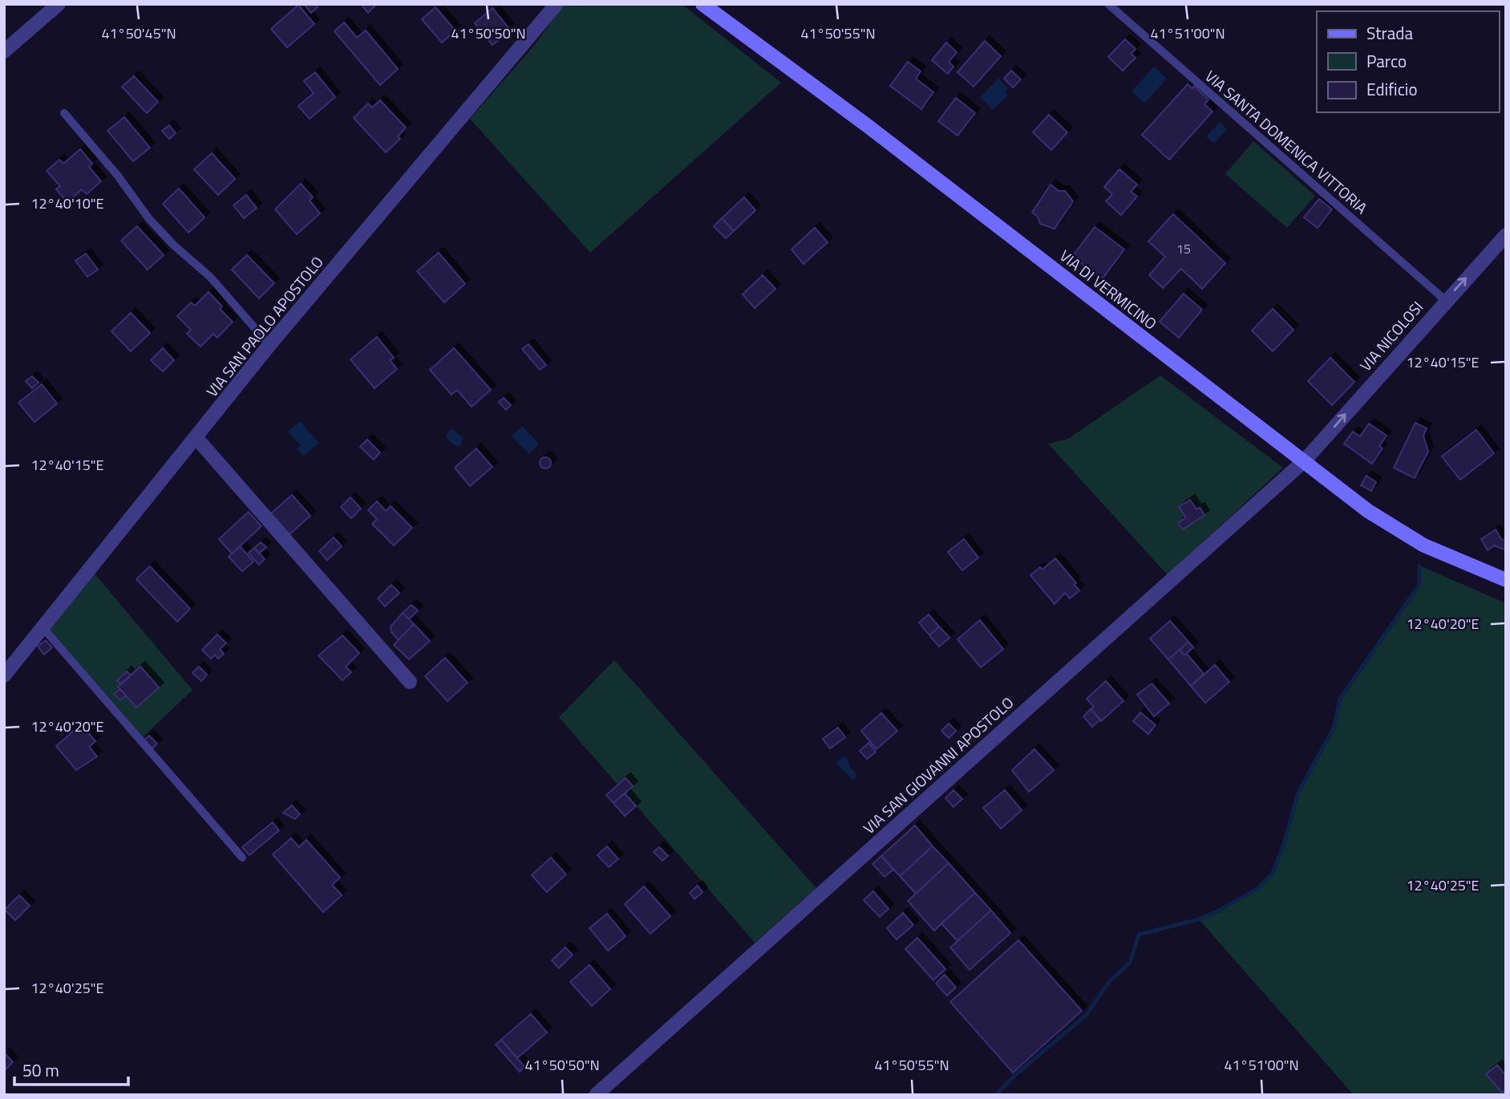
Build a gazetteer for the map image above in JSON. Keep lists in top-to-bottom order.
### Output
{
  "streets": {
    "main road": ["VIA DI VERMICINO"],
    "street": ["VIA SAN PAOLO APOSTOLO", "VIA NICOLOSI", "VIA SAN GIOVANNI APOSTOLO"],
    "lane": ["VIA SANTA DOMENICA VITTORIA"]
  },
  "crossings": [
    ["VIA SANTA DOMENICA VITTORIA", "VIA NICOLOSI"],
    ["VIA DI VERMICINO", "VIA NICOLOSI"],
    ["VIA DI VERMICINO", "VIA SAN GIOVANNI APOSTOLO"],
    ["VIA NICOLOSI", "VIA SAN GIOVANNI APOSTOLO"]
  ],
  "one_way": ["VIA NICOLOSI"],
  "house_numbers": ["15"],
  "legend": ["Strada", "Parco", "Edificio"],
  "scale_bar": "50 m",
  "coordinates": [
    "41°50'45\"N",
    "41°50'50\"N",
    "41°50'55\"N",
    "41°51'00\"N",
    "12°40'10\"E",
    "12°40'15\"E",
    "12°40'20\"E",
    "12°40'25\"E"
  ]
}
